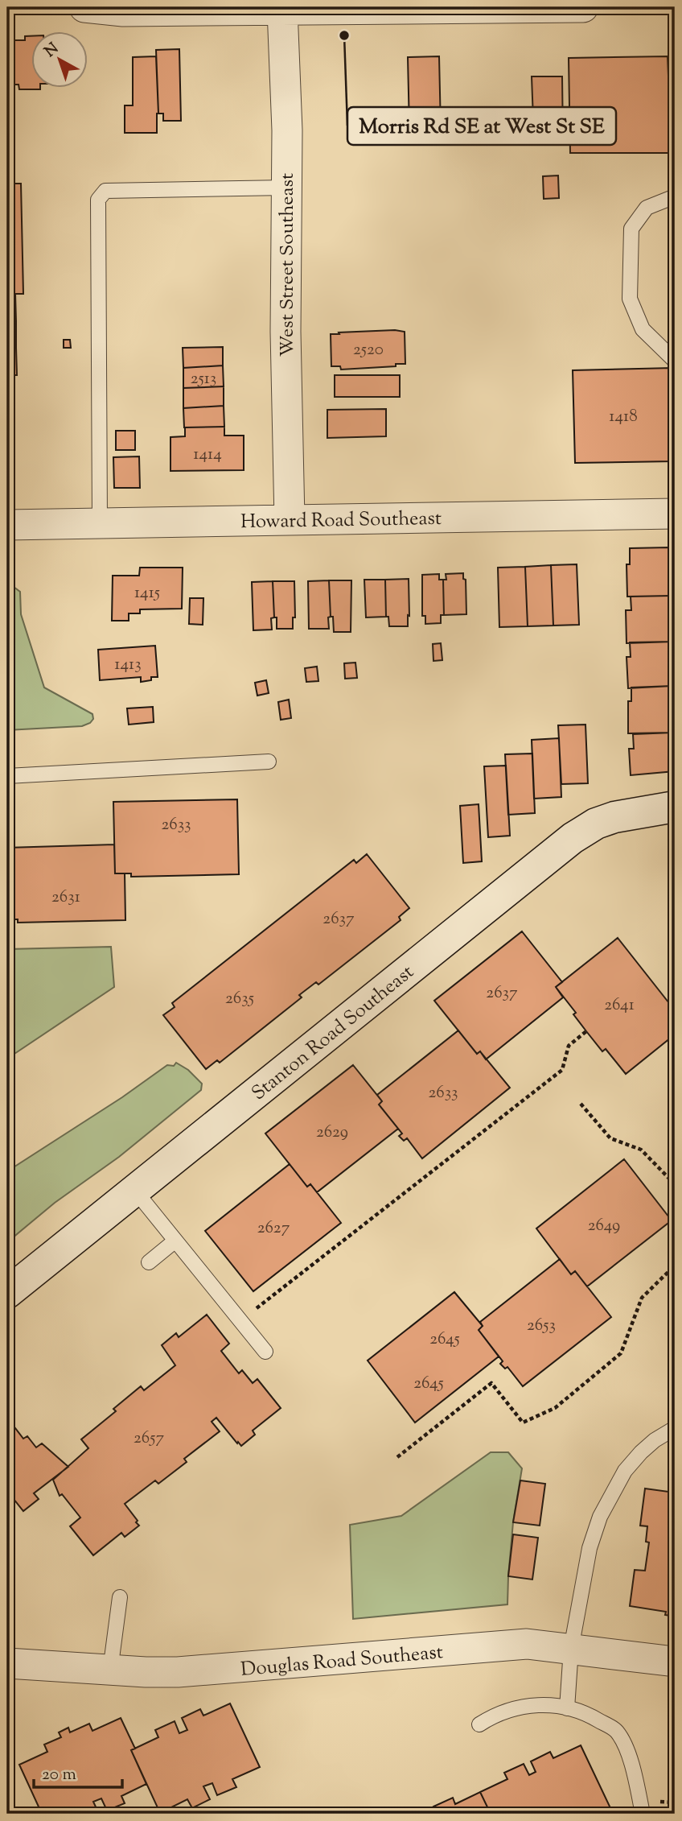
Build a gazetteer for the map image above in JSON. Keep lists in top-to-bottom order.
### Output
{
  "streets": {
    "street": [
      "West Street Southeast",
      "Howard Road Southeast",
      "Stanton Road Southeast",
      "Douglas Road Southeast"
    ]
  },
  "crossings": [
    ["West Street Southeast", "Howard Road Southeast"]
  ],
  "places": ["Morris Rd SE at West St SE"],
  "house_numbers": [
    "2520",
    "2513",
    "1418",
    "1414",
    "1415",
    "1413",
    "2633",
    "2631",
    "2637",
    "2637",
    "2635",
    "2641",
    "2633",
    "2629",
    "2649",
    "2627",
    "2653",
    "2645",
    "2645",
    "2657"
  ],
  "scale_bar": "20 m",
  "north": "top left"
}
